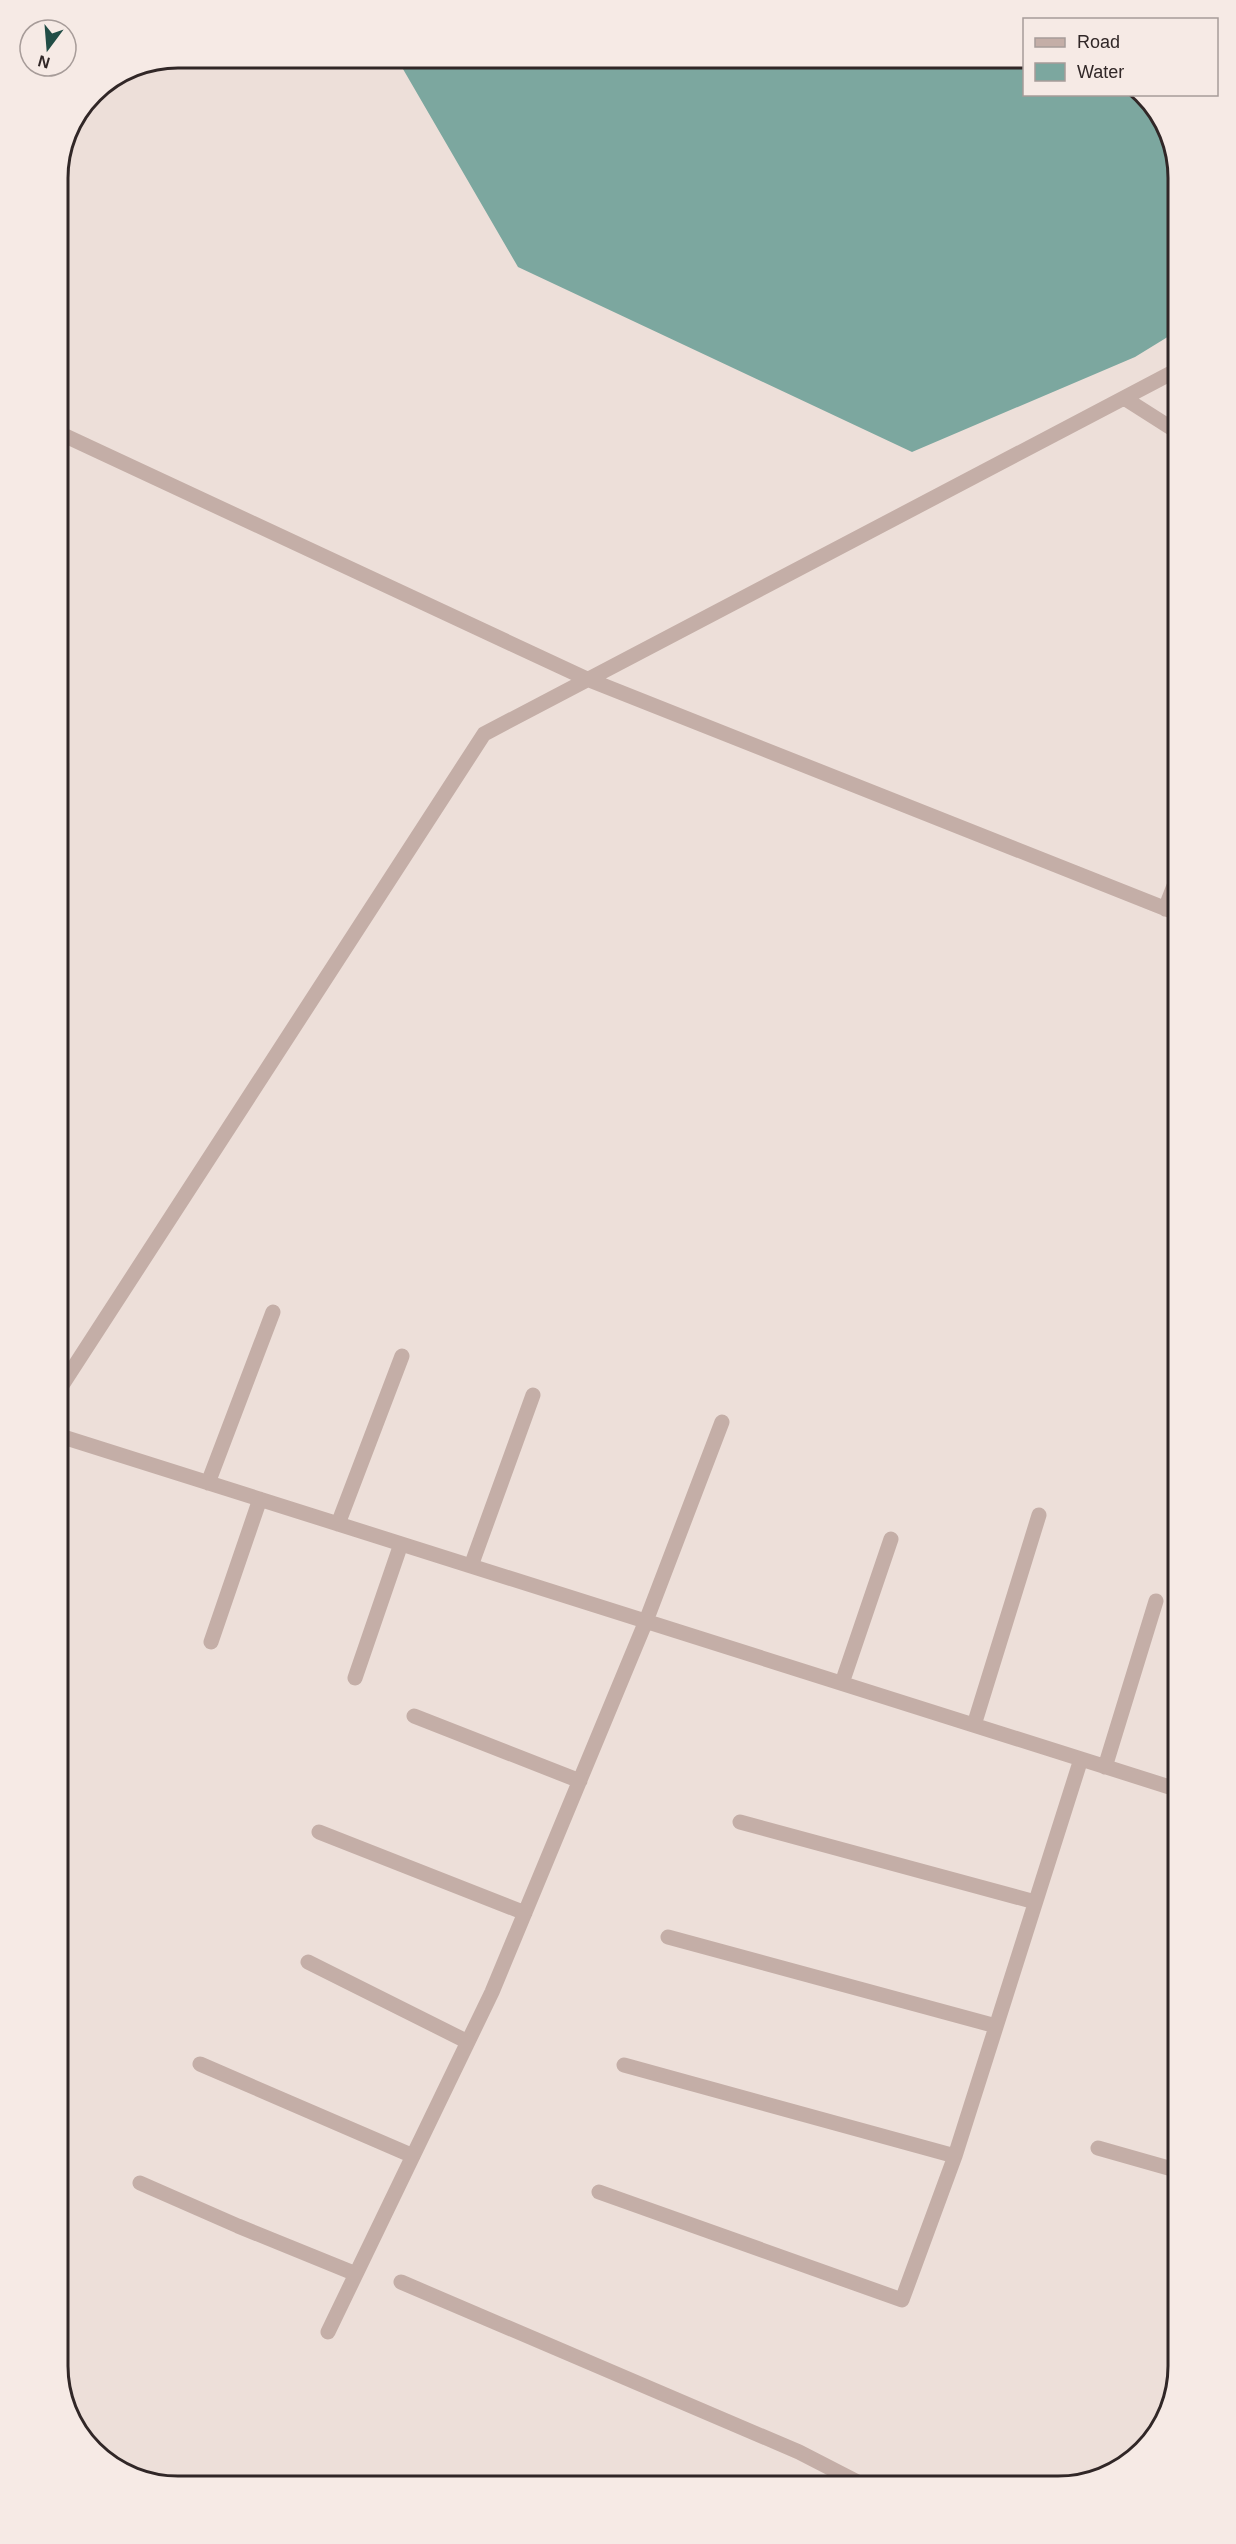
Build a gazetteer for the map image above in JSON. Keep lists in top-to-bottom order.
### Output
{
  "legend": ["Road", "Water"],
  "north": "bottom"
}
